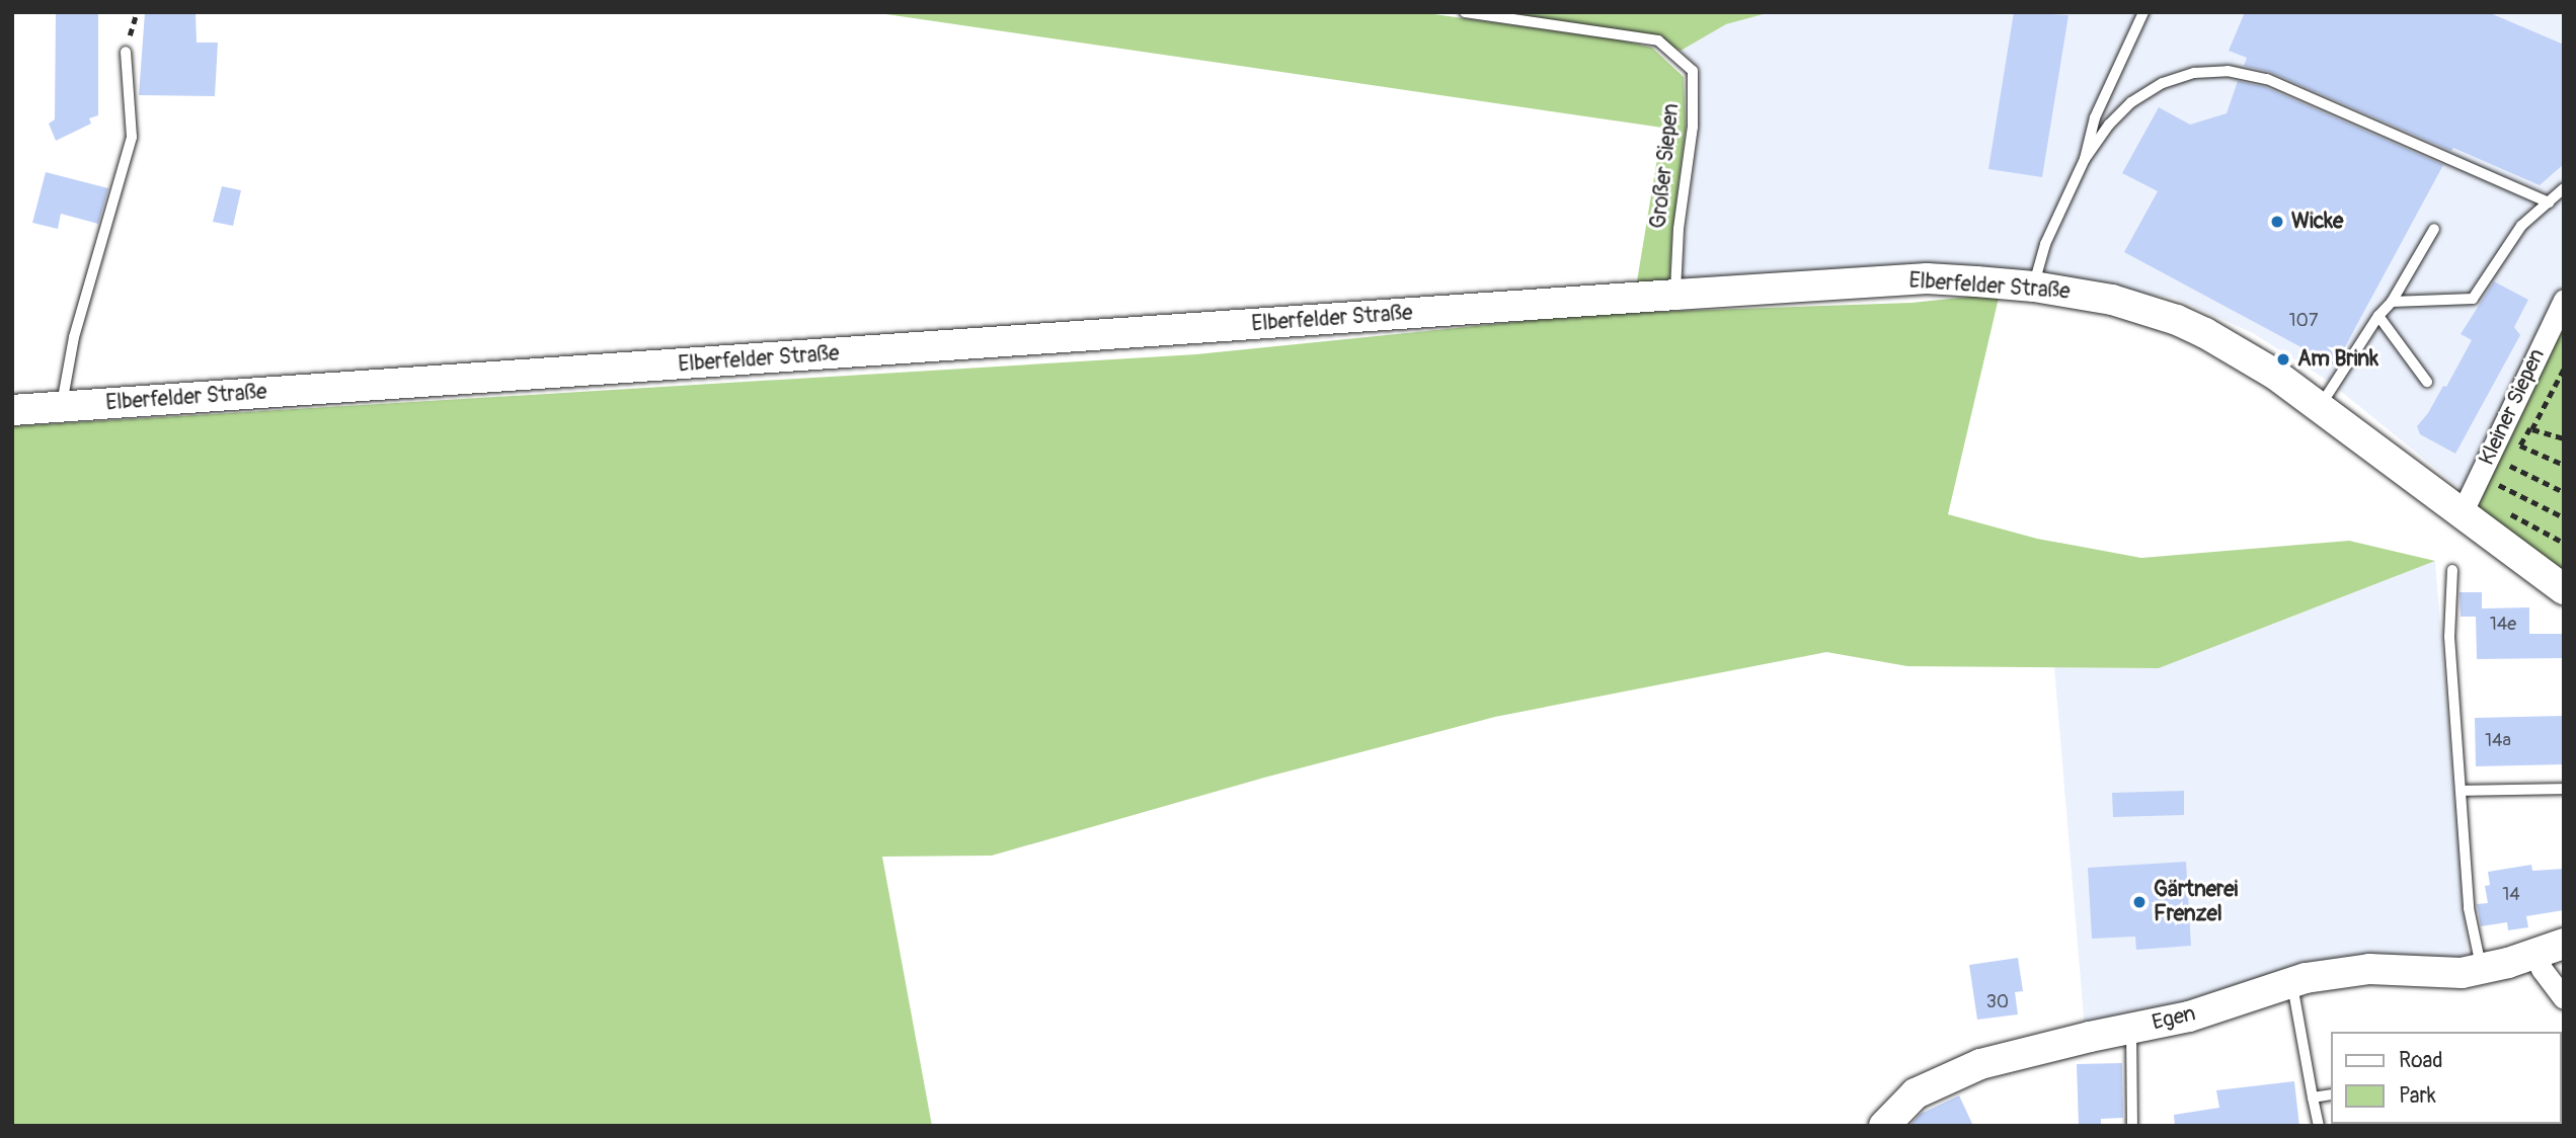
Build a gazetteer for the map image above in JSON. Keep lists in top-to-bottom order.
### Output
{
  "streets": {
    "main road": ["Elberfelder Straße", "Egen"],
    "street": ["Kleiner Siepen"],
    "lane": ["Großer Siepen"]
  },
  "crossings": [
    ["Großer Siepen", "Elberfelder Straße"],
    ["Elberfelder Straße", "Kleiner Siepen"]
  ],
  "places": ["Wicke", "Am Brink", "Gärtnerei Frenzel"],
  "house_numbers": [
    "107",
    "14e",
    "14a",
    "14",
    "30"
  ],
  "legend": ["Road", "Park"]
}
